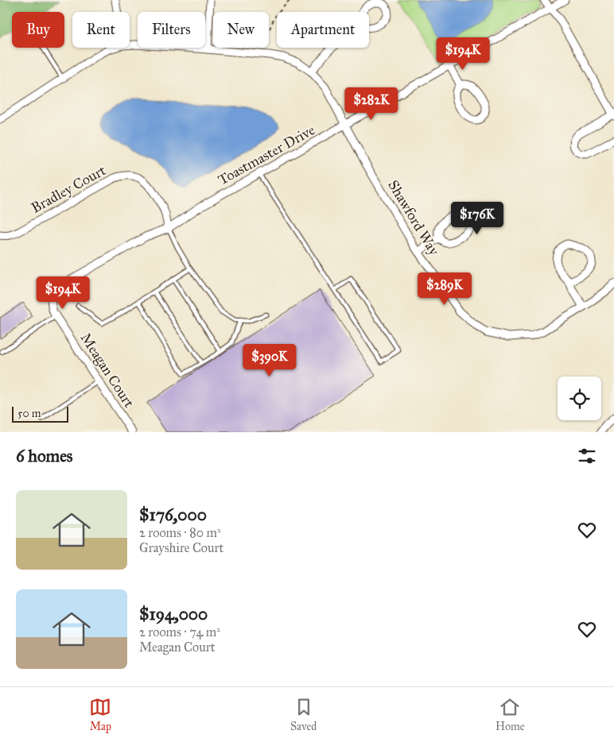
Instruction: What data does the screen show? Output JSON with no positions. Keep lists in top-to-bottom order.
{
  "streets": {
    "street": [
      "Toastmaster Drive",
      "Bradley Court",
      "Shawford Way",
      "Meagan Court"
    ]
  },
  "crossings": [
    ["Toastmaster Drive", "Bradley Court"],
    ["Toastmaster Drive", "Shawford Way"],
    ["Toastmaster Drive", "Meagan Court"],
    ["Bradley Court", "Meagan Court"]
  ],
  "scale_bar": "50 m",
  "page": {
    "chip": [
      "Buy",
      "Rent",
      "Filters",
      "New",
      "Apartment"
    ],
    "price": [
      "$194K",
      "$282K",
      "$176K",
      "$289K",
      "$194K",
      "$390K"
    ],
    "scale": "50 m",
    "heading": "6 homes",
    "list": [
      {
        "name": "$176,000",
        "note": "2 rooms · 80 m² · Grayshire Court"
      },
      {
        "name": "$194,000",
        "note": "2 rooms · 74 m² · Meagan Court"
      }
    ],
    "tabs": ["Map", "Saved", "Home"]
  }
}
